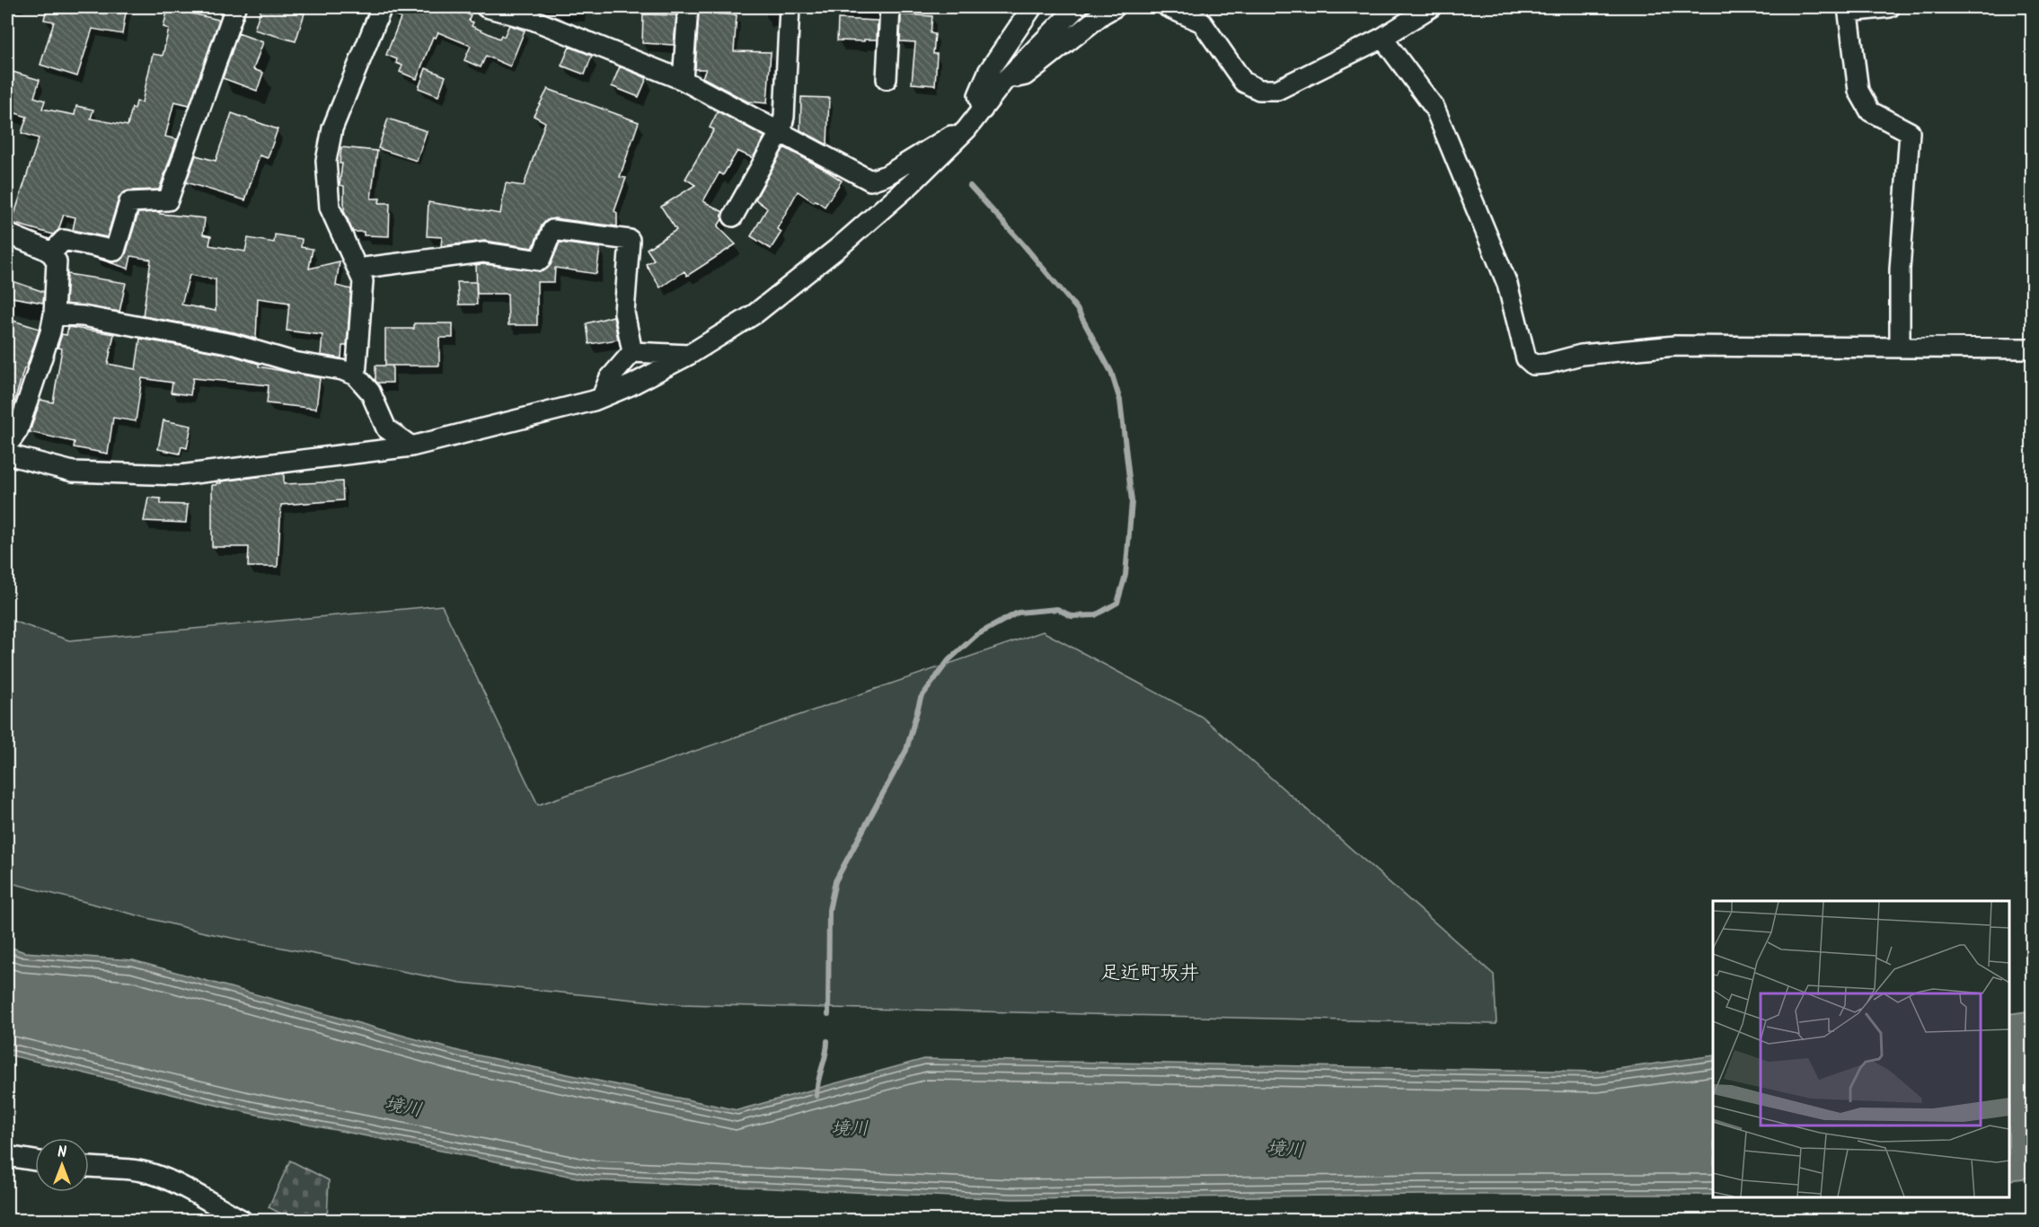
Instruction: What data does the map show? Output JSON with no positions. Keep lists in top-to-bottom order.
{
  "districts": ["足近町坂井"],
  "water": ["境川"],
  "north": "top"
}
